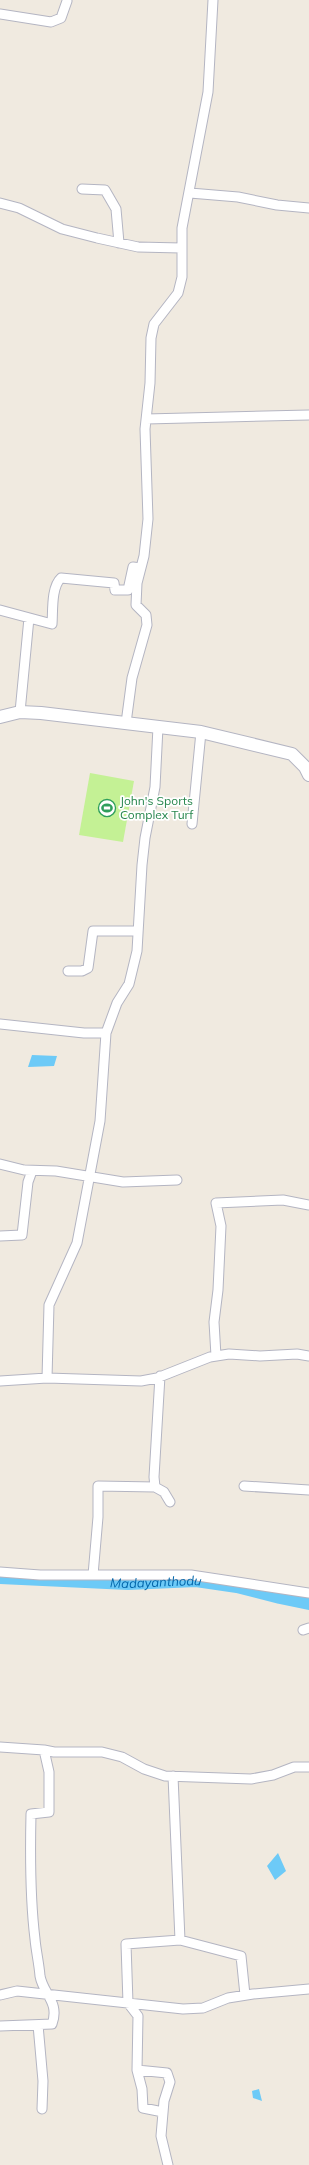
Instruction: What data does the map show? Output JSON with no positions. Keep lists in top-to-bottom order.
{
  "water": ["Madayanthodu"],
  "places": {
    "sports": ["John's Sports Complex Turf"]
  }
}
